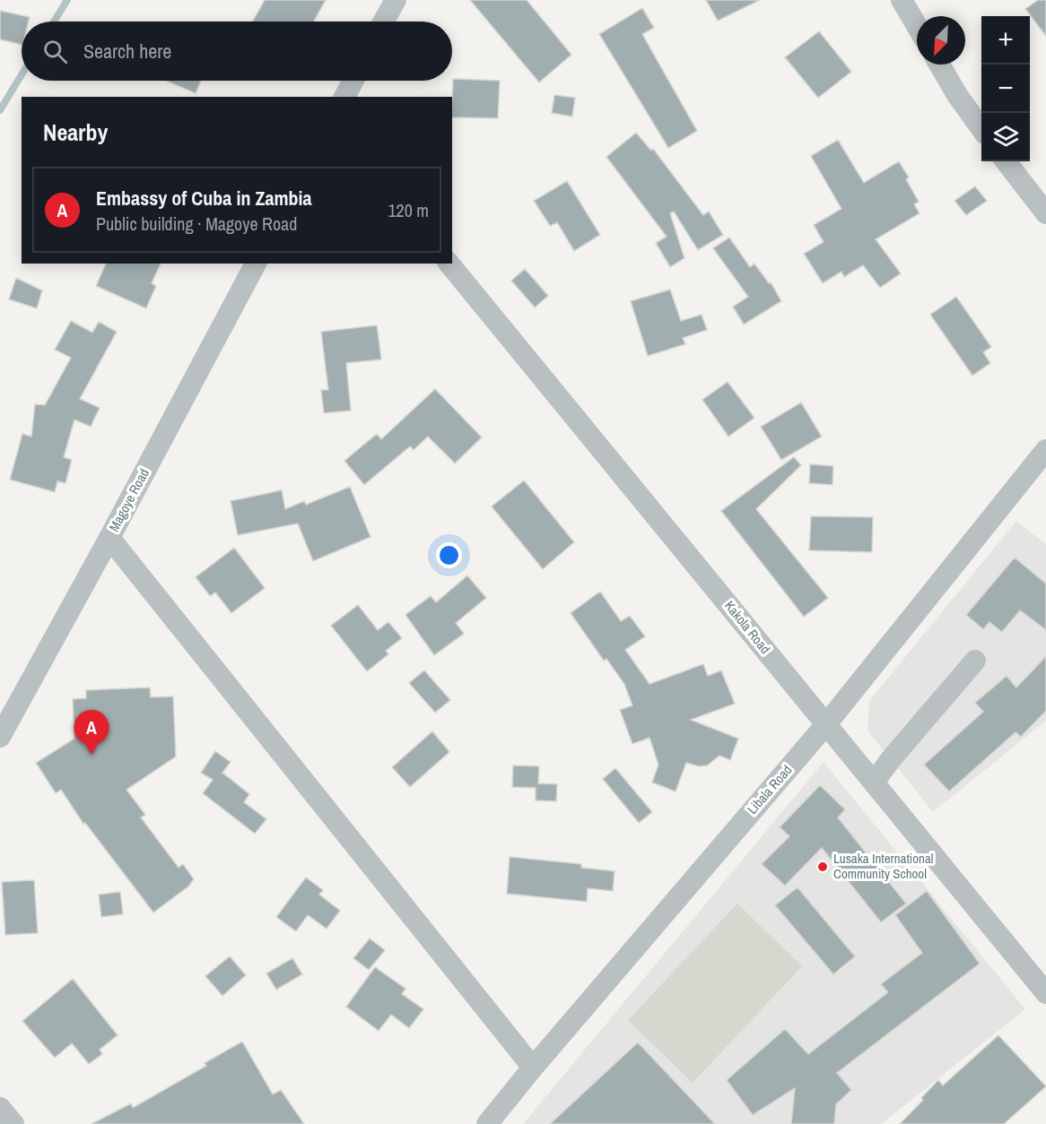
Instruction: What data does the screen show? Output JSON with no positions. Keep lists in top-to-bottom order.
{
  "streets": {
    "street": ["Magoye Road", "Kakola Road", "Libala Road"]
  },
  "crossings": [
    ["Kakola Road", "Libala Road"]
  ],
  "places": ["Lusaka International Community School"],
  "north": "bottom left",
  "page": {
    "map_buttons": ["+", "−"],
    "search": "Search here",
    "heading": "Nearby",
    "list": [
      {
        "mark": "A",
        "name": "Embassy of Cuba in Zambia",
        "note": "Public building · Magoye Road",
        "value": "120 m"
      }
    ],
    "pins": "A"
  }
}
